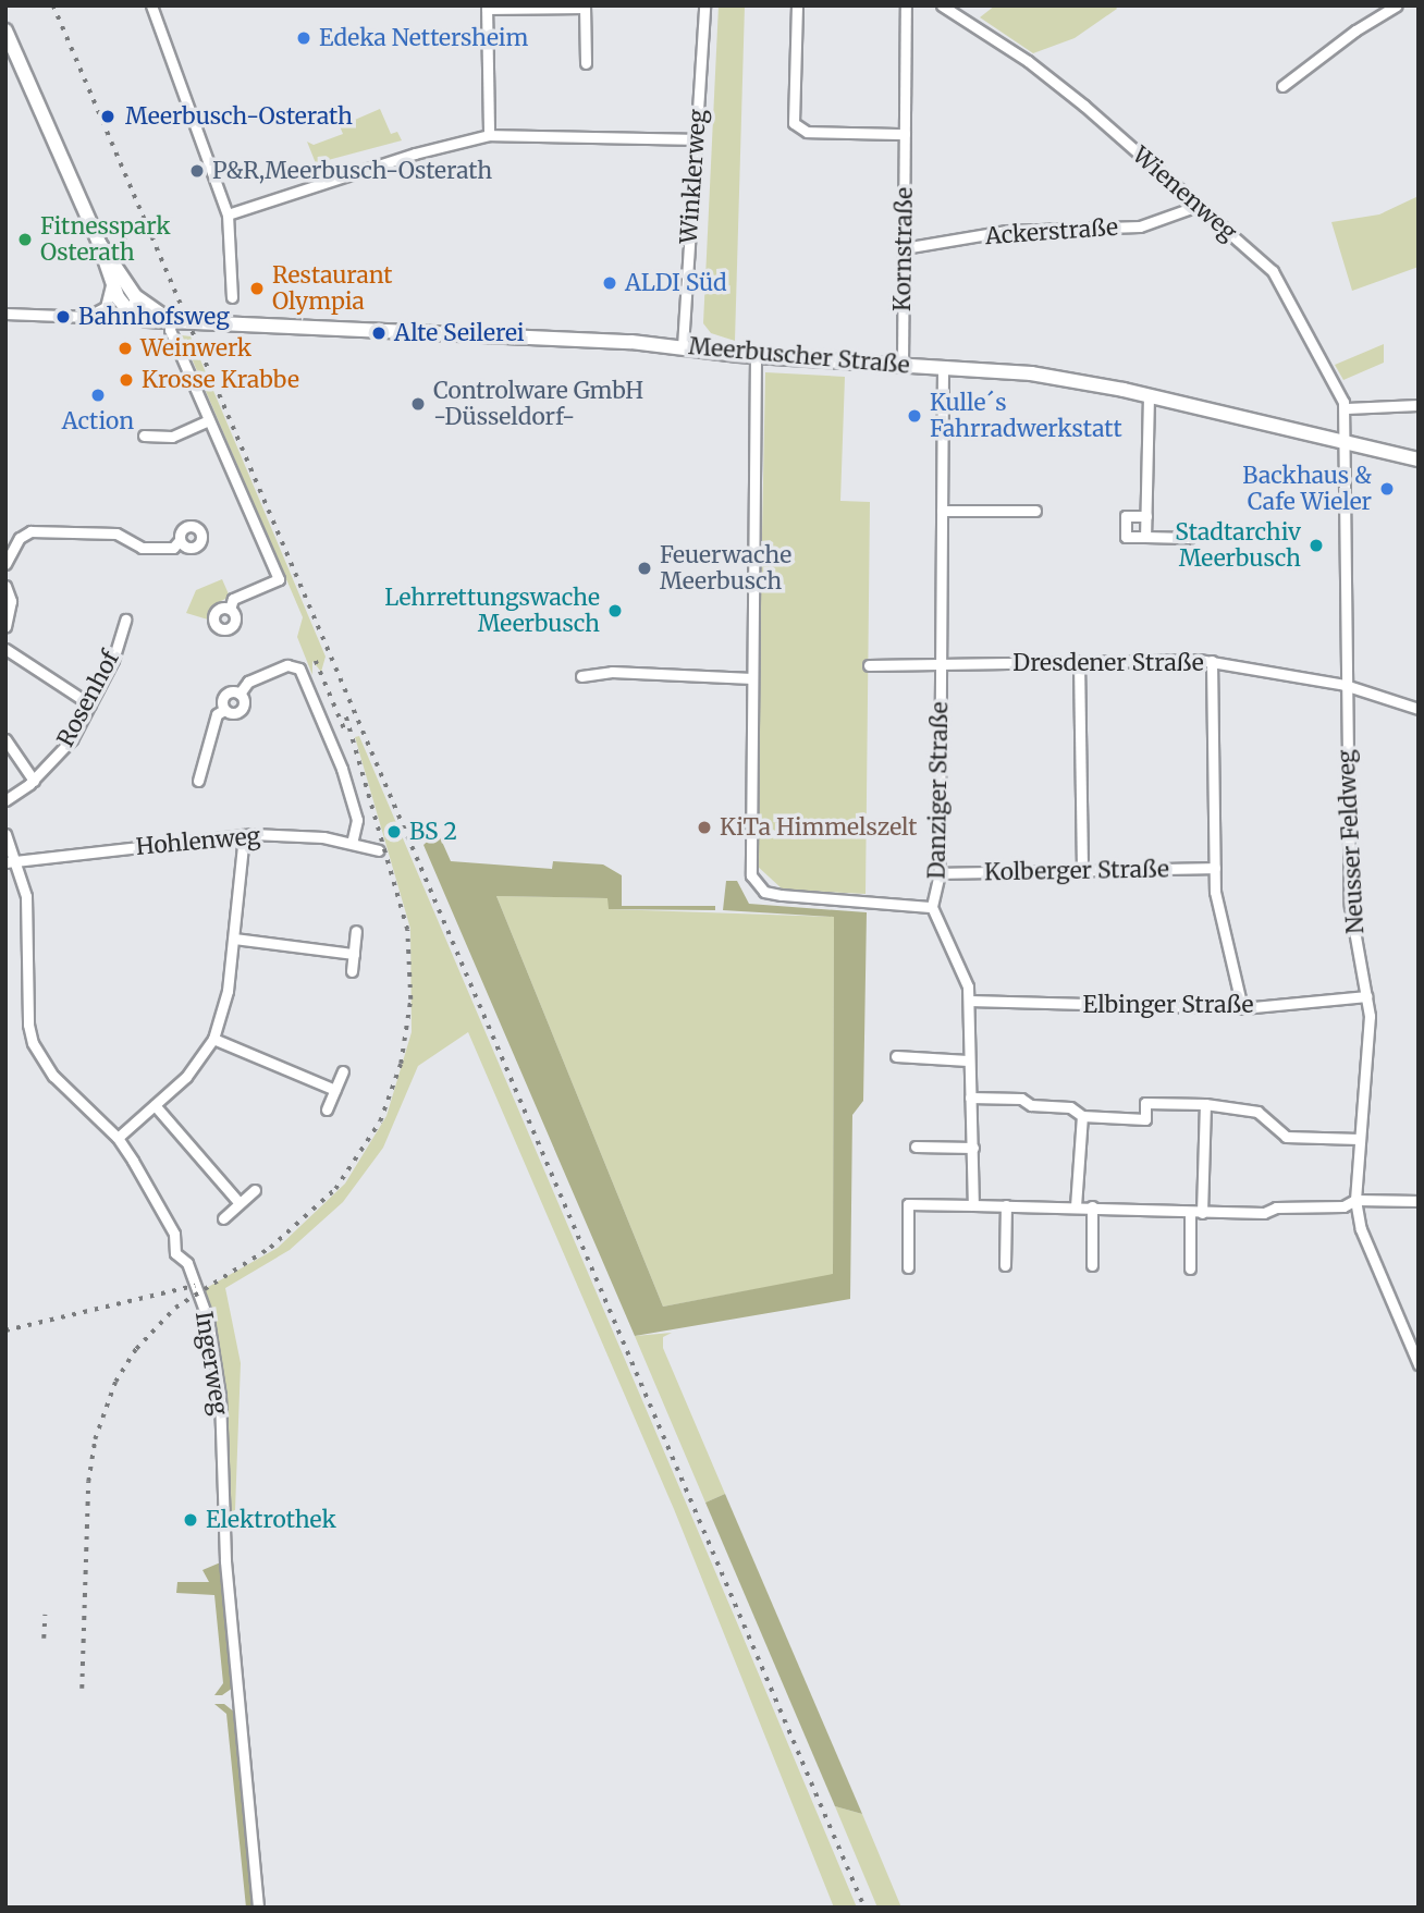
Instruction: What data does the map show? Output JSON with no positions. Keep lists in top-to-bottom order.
{
  "streets": {
    "main road": ["Meerbuscher Straße"],
    "street": [
      "Winklerweg",
      "Wienenweg",
      "Ackerstraße",
      "Kornstraße",
      "Dresdener Straße",
      "Rosenhof",
      "Danziger Straße",
      "Hohlenweg",
      "Neusser Feldweg",
      "Kolberger Straße",
      "Elbinger Straße",
      "Ingerweg"
    ]
  },
  "crossings": [
    ["Winklerweg", "Meerbuscher Straße"],
    ["Wienenweg", "Ackerstraße"],
    ["Wienenweg", "Meerbuscher Straße"],
    ["Wienenweg", "Neusser Feldweg"],
    ["Ackerstraße", "Kornstraße"],
    ["Kornstraße", "Meerbuscher Straße"],
    ["Meerbuscher Straße", "Danziger Straße"],
    ["Meerbuscher Straße", "Neusser Feldweg"],
    ["Dresdener Straße", "Danziger Straße"],
    ["Dresdener Straße", "Neusser Feldweg"],
    ["Danziger Straße", "Kolberger Straße"],
    ["Danziger Straße", "Elbinger Straße"],
    ["Hohlenweg", "Ingerweg"],
    ["Neusser Feldweg", "Elbinger Straße"]
  ],
  "places": [
    "Edeka Nettersheim",
    "Meerbusch-Osterath",
    "P&R,Meerbusch-Osterath",
    "Fitnesspark Osterath",
    "ALDI Süd",
    "Restaurant Olympia",
    "Bahnhofsweg",
    "Alte Seilerei",
    "Weinwerk",
    "Krosse Krabbe",
    "Action",
    "Controlware GmbH -Düsseldorf-",
    "Kulle´s Fahrradwerkstatt",
    "Backhaus & Cafe Wieler",
    "Stadtarchiv Meerbusch",
    "Feuerwache Meerbusch",
    "Lehrrettungswache Meerbusch",
    "KiTa Himmelszelt",
    "BS 2",
    "Elektrothek"
  ]
}
